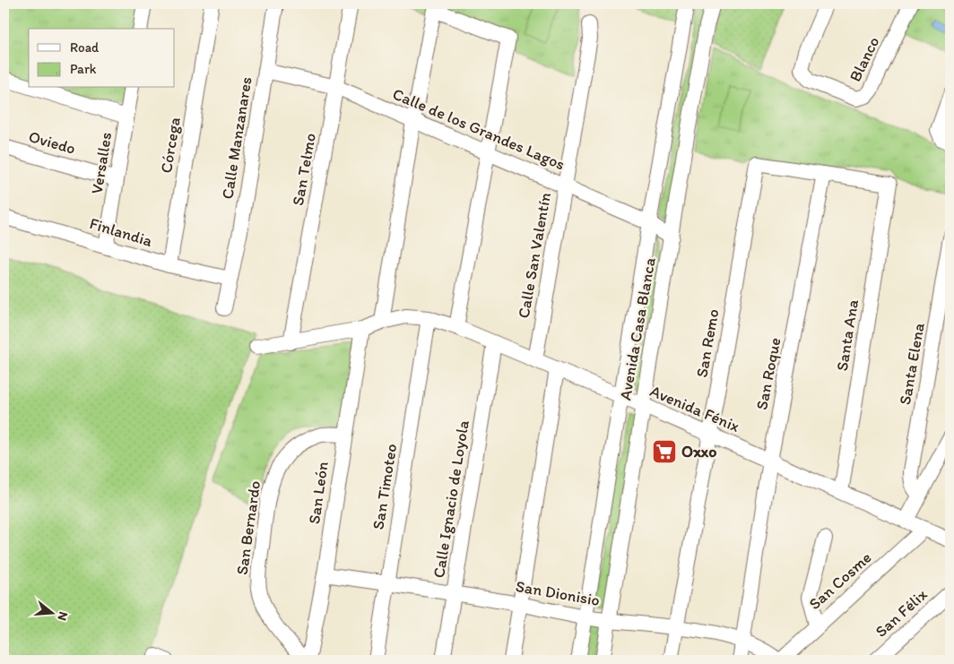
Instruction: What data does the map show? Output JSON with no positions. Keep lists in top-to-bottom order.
{
  "streets": {
    "street": [
      "Blanco",
      "Calle de los Grandes Lagos",
      "Calle Manzanares",
      "Oviedo",
      "Córcega",
      "Versalles",
      "San Telmo",
      "Finlandia",
      "Calle San Valentín",
      "Avenida Casa Blanca",
      "Santa Ana",
      "San Remo",
      "Santa Elena",
      "San Roque",
      "Avenida Fénix",
      "San Timoteo",
      "San León",
      "Calle Ignacio de Loyola",
      "San Bernardo",
      "San Cosme",
      "San Dionisio",
      "San Félix"
    ]
  },
  "crossings": [
    ["Calle de los Grandes Lagos", "Calle Manzanares"],
    ["Calle de los Grandes Lagos", "San Telmo"],
    ["Calle de los Grandes Lagos", "Calle San Valentín"],
    ["Calle de los Grandes Lagos", "Avenida Casa Blanca"],
    ["Calle Manzanares", "Finlandia"],
    ["Oviedo", "Versalles"],
    ["Córcega", "Finlandia"],
    ["Versalles", "Finlandia"],
    ["San Telmo", "Avenida Fénix"],
    ["Calle San Valentín", "Avenida Fénix"],
    ["Avenida Casa Blanca", "Avenida Fénix"],
    ["Avenida Casa Blanca", "San Dionisio"],
    ["Santa Ana", "San Remo"],
    ["Santa Ana", "San Roque"],
    ["Santa Ana", "Avenida Fénix"],
    ["San Remo", "San Roque"],
    ["San Remo", "Avenida Fénix"],
    ["San Remo", "San Dionisio"],
    ["San Roque", "Avenida Fénix"],
    ["San Roque", "San Dionisio"],
    ["Avenida Fénix", "San Timoteo"],
    ["Avenida Fénix", "San León"],
    ["Avenida Fénix", "Calle Ignacio de Loyola"],
    ["Avenida Fénix", "San Cosme"],
    ["San Timoteo", "San Dionisio"],
    ["San León", "San Bernardo"],
    ["San León", "San Dionisio"],
    ["Calle Ignacio de Loyola", "San Dionisio"],
    ["San Cosme", "San Dionisio"]
  ],
  "places": {
    "supermarket": ["Oxxo"]
  },
  "legend": ["Road", "Park"],
  "north": "right"
}
